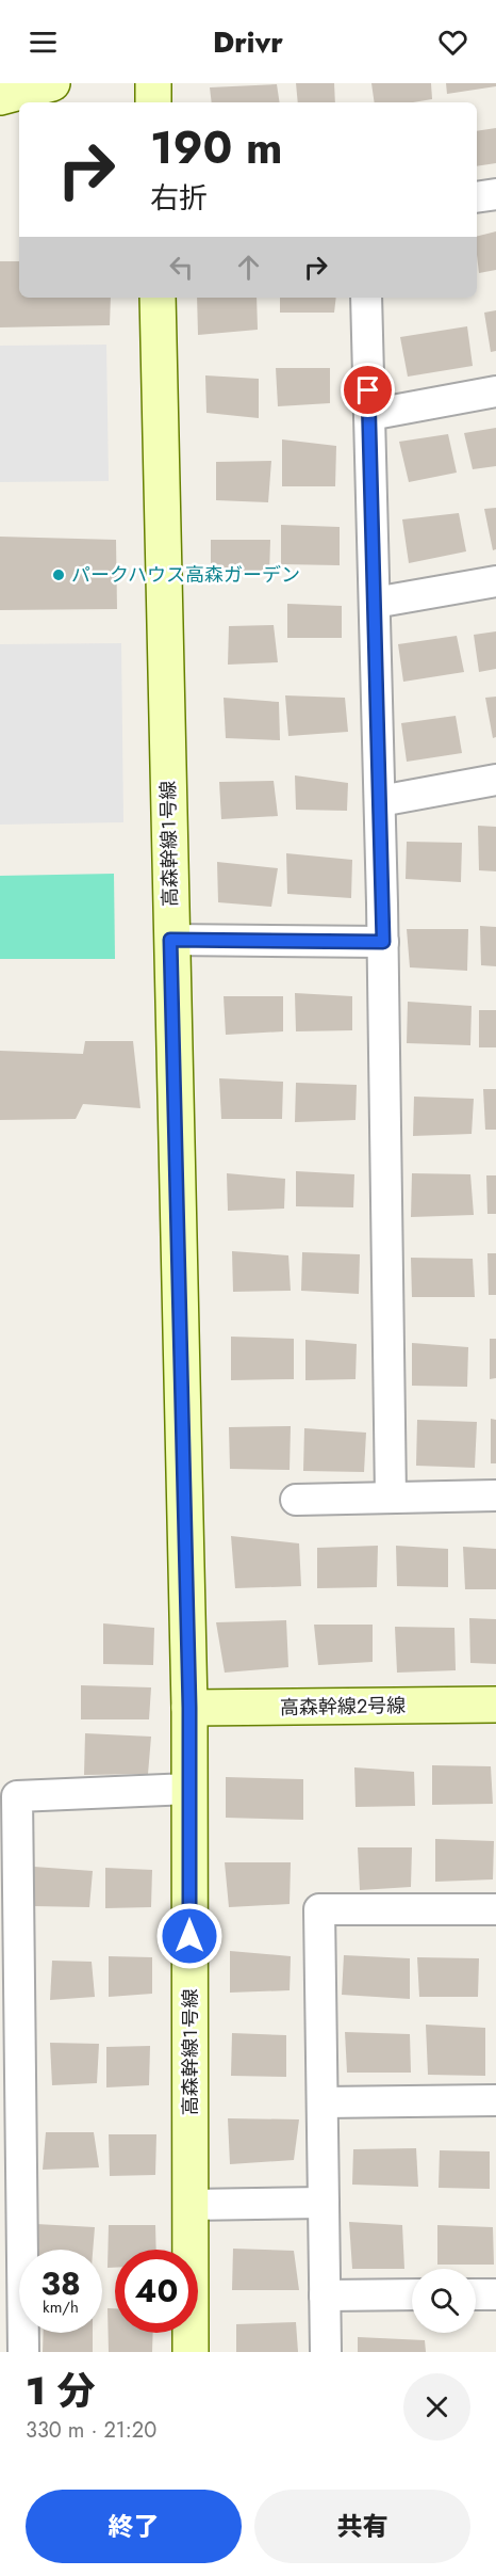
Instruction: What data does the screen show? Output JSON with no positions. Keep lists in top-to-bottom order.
{
  "streets": {
    "street": ["高森幹線１号線", "高森幹線２号線"]
  },
  "crossings": [
    ["高森幹線１号線", "高森幹線２号線"]
  ],
  "places": ["パークハウス高森ガーデン"],
  "page": {
    "header": "Drivr",
    "turn": ["190 m", "右折"],
    "speed": "38 km/h",
    "limit": "40",
    "heading": ["1 分", "330 m · 21:20"],
    "buttons": ["終了", "共有"]
  }
}
